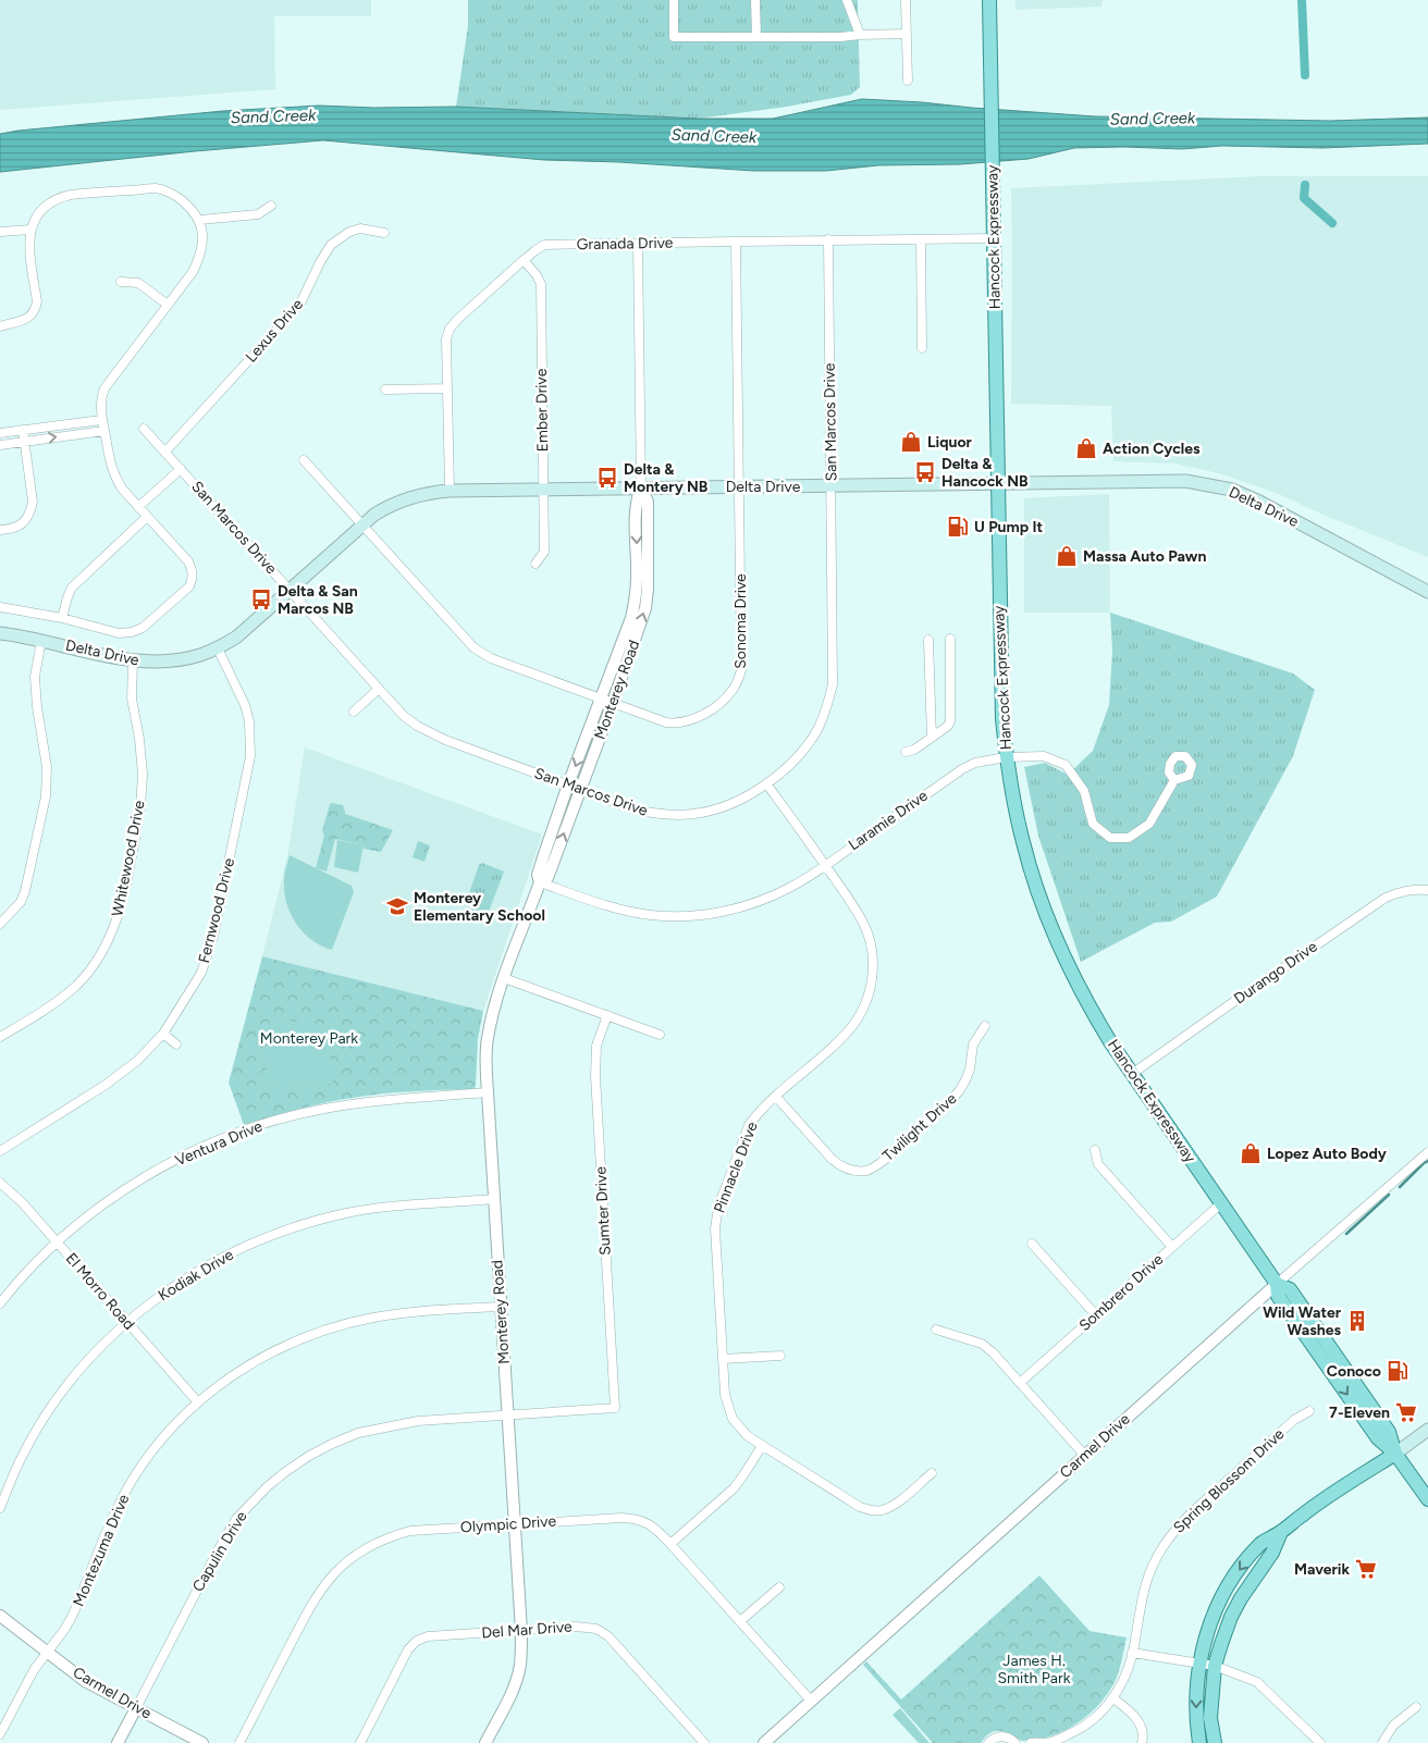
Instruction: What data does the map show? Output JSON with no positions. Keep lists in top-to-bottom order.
{
  "streets": {
    "main road": ["Hancock Expressway", "Delta Drive"],
    "street": [
      "Granada Drive",
      "Lexus Drive",
      "Ember Drive",
      "San Marcos Drive",
      "Sonoma Drive",
      "Monterey Road",
      "Laramie Drive",
      "Whitewood Drive",
      "Fernwood Drive",
      "Durango Drive",
      "Twilight Drive",
      "Ventura Drive",
      "Pinnacle Drive",
      "Sumter Drive",
      "Kodiak Drive",
      "El Morro Road",
      "Sombrero Drive",
      "Carmel Drive",
      "Spring Blossom Drive",
      "Olympic Drive",
      "Montezuma Drive",
      "Capulin Drive",
      "Del Mar Drive"
    ]
  },
  "crossings": [
    ["Hancock Expressway", "Granada Drive"],
    ["Hancock Expressway", "Delta Drive"],
    ["Hancock Expressway", "Laramie Drive"],
    ["Hancock Expressway", "Durango Drive"],
    ["Hancock Expressway", "Sombrero Drive"],
    ["Hancock Expressway", "Carmel Drive"],
    ["Granada Drive", "Ember Drive"],
    ["Granada Drive", "San Marcos Drive"],
    ["Granada Drive", "Delta Drive"],
    ["Granada Drive", "Sonoma Drive"],
    ["Granada Drive", "Monterey Road"],
    ["Lexus Drive", "San Marcos Drive"],
    ["Ember Drive", "Delta Drive"],
    ["San Marcos Drive", "Delta Drive"],
    ["San Marcos Drive", "Monterey Road"],
    ["San Marcos Drive", "Pinnacle Drive"],
    ["Delta Drive", "Sonoma Drive"],
    ["Delta Drive", "Monterey Road"],
    ["Delta Drive", "Whitewood Drive"],
    ["Delta Drive", "Fernwood Drive"],
    ["Sonoma Drive", "Monterey Road"],
    ["Monterey Road", "Laramie Drive"],
    ["Monterey Road", "Ventura Drive"],
    ["Monterey Road", "Kodiak Drive"],
    ["Monterey Road", "Olympic Drive"],
    ["Monterey Road", "Montezuma Drive"],
    ["Monterey Road", "Capulin Drive"],
    ["Monterey Road", "Del Mar Drive"],
    ["Laramie Drive", "Pinnacle Drive"],
    ["Twilight Drive", "Pinnacle Drive"],
    ["Ventura Drive", "El Morro Road"],
    ["Sumter Drive", "Capulin Drive"],
    ["Kodiak Drive", "El Morro Road"],
    ["El Morro Road", "Montezuma Drive"],
    ["Carmel Drive", "Olympic Drive"],
    ["Carmel Drive", "Montezuma Drive"],
    ["Carmel Drive", "Capulin Drive"]
  ],
  "water": ["Sand Creek"],
  "parks": ["Monterey Park", "James H. Smith Park"],
  "places": {
    "shop": [
      "Liquor",
      "Action Cycles",
      "Massa Auto Pawn",
      "Lopez Auto Body"
    ],
    "bus stop": ["Delta & Hancock NB", "Delta & Montery NB", "Delta & San Marcos NB"],
    "fuel station": ["U Pump It", "Conoco"],
    "school or university": ["Monterey Elementary School"],
    "building": ["Wild Water Washes"],
    "supermarket": ["7-Eleven", "Maverik"]
  }
}
